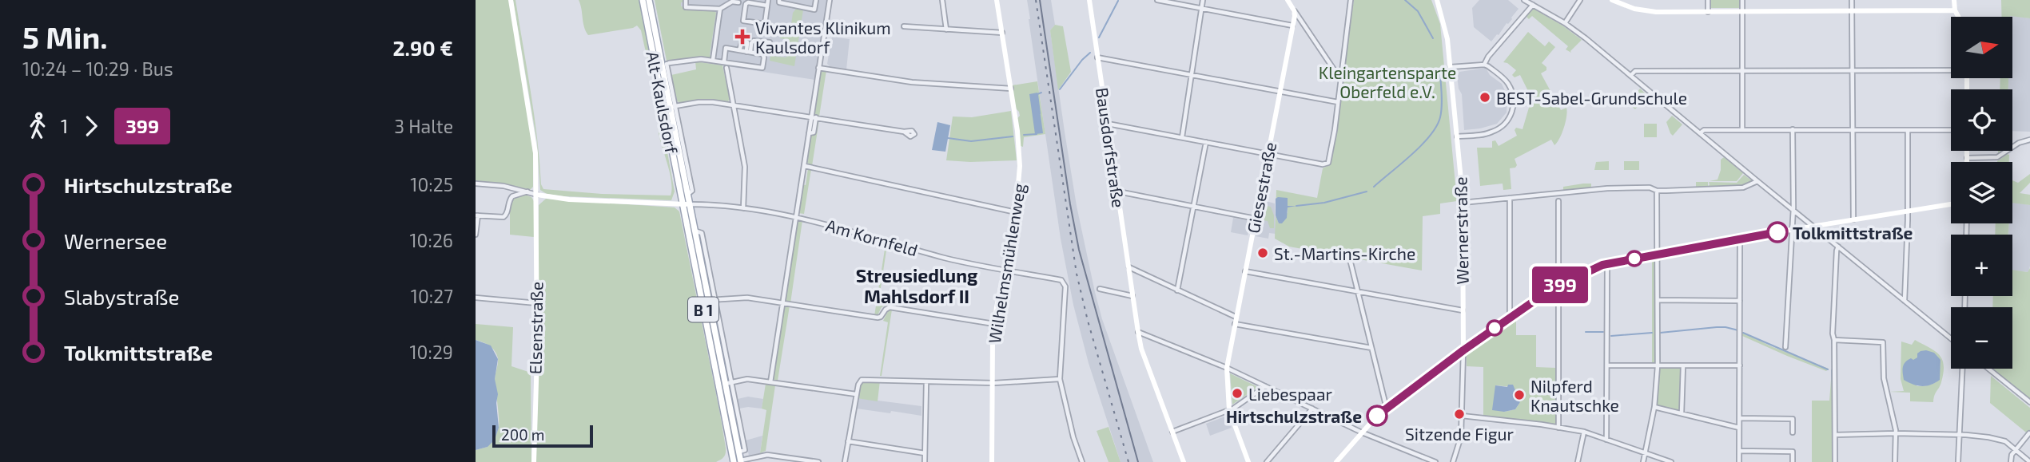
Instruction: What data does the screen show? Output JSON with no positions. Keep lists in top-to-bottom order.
{
  "streets": {
    "main road": ["Alt-Kaulsdorf", "B 1"],
    "street": [
      "Bausdorfstraße",
      "Giesestraße",
      "Wernerstraße",
      "Am Kornfeld",
      "Wilhelmsmühlenweg",
      "Elsenstraße"
    ]
  },
  "crossings": [
    ["Alt-Kaulsdorf", "Am Kornfeld"],
    ["Alt-Kaulsdorf", "B 1"],
    ["Am Kornfeld", "Wilhelmsmühlenweg"],
    ["Am Kornfeld", "B 1"],
    ["Am Kornfeld", "Elsenstraße"]
  ],
  "districts": ["Streusiedlung Mahlsdorf II"],
  "parks": ["Kleingartensparte Oberfeld e.V."],
  "places": {
    "health": ["Vivantes Klinikum Kaulsdorf"],
    "other": [
      "BEST-Sabel-Grundschule",
      "Tolkmittstraße",
      "St.-Martins-Kirche",
      "Liebespaar",
      "Nilpferd Knautschke",
      "Sitzende Figur",
      "Hirtschulzstraße"
    ]
  },
  "lines": ["bus line 399"],
  "scale_bar": "200 m",
  "north": "right",
  "page": {
    "heading": ["5 Min.", "10:24 – 10:29 · Bus", "2.90 €"],
    "on_map": "399",
    "map_buttons": ["+", "−"],
    "legs": ["1", "399", "3 Halte"],
    "list": [
      {
        "name": "Hirtschulzstraße",
        "value": "10:25"
      },
      {
        "name": "Wernersee",
        "value": "10:26"
      },
      {
        "name": "Slabystraße",
        "value": "10:27"
      },
      {
        "name": "Tolkmittstraße",
        "value": "10:29"
      }
    ],
    "scale": "200 m"
  }
}
